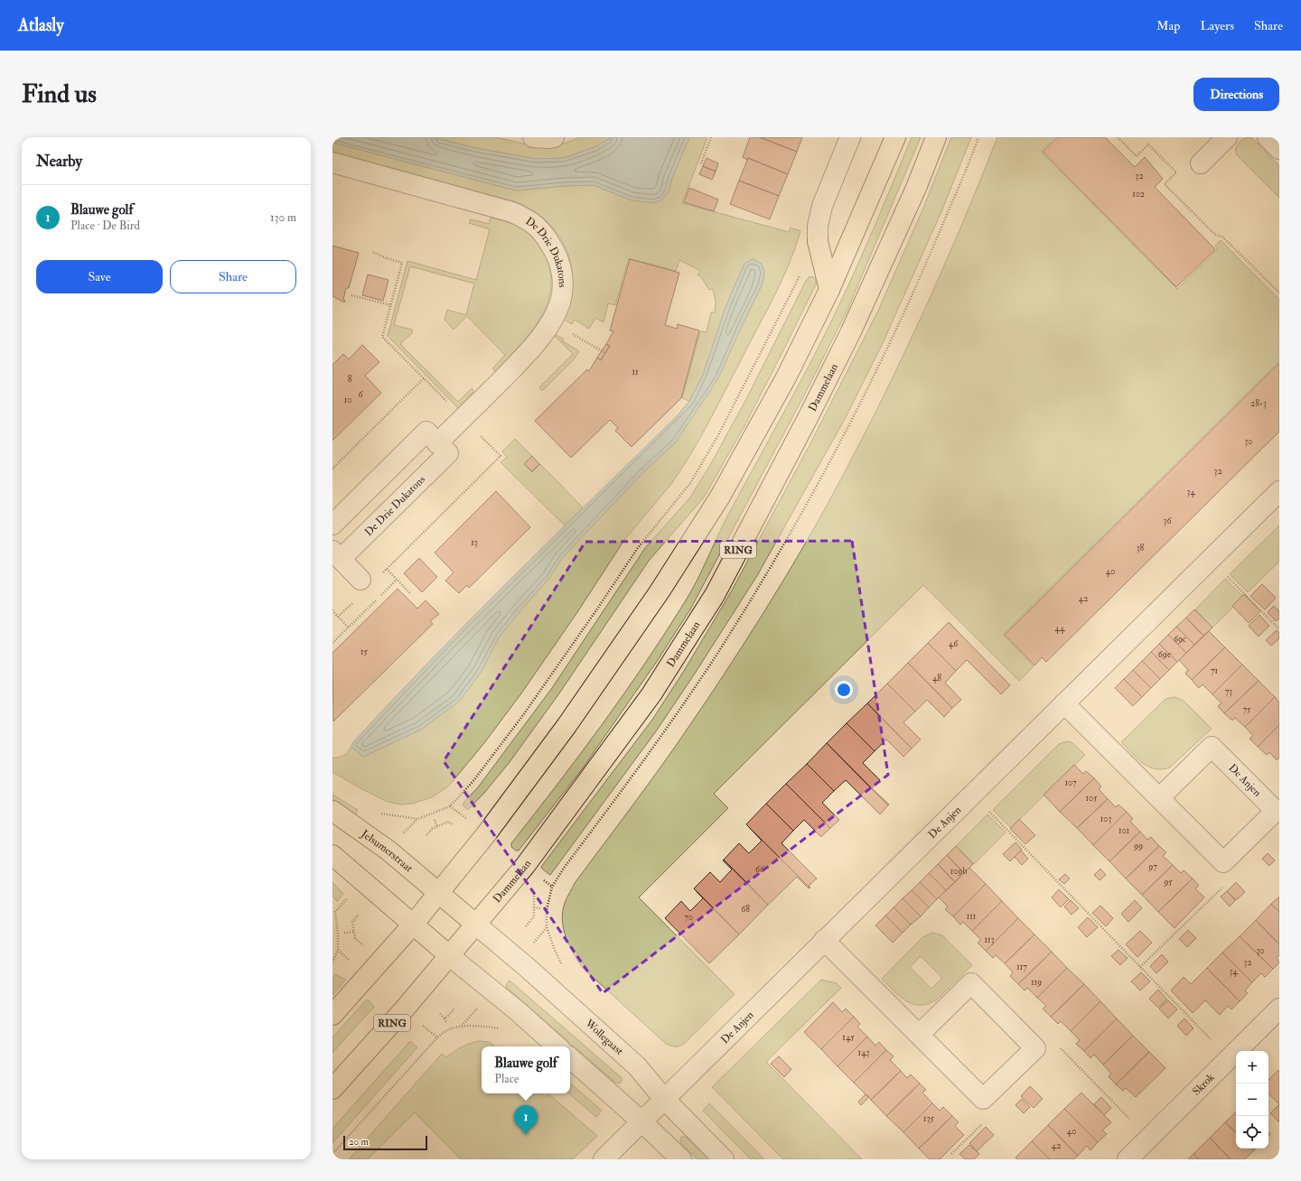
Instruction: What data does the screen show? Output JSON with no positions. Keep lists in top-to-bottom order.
{
  "streets": {
    "main road": ["Dammelaan", "RING", "Jelsumerstraat"],
    "street": [
      "De Drie Dukatons",
      "De Anjen",
      "Wollegaast",
      "Skrok"
    ]
  },
  "crossings": [
    ["Dammelaan", "Jelsumerstraat"],
    ["Dammelaan", "Wollegaast"],
    ["De Anjen", "Wollegaast"],
    ["Jelsumerstraat", "Wollegaast"]
  ],
  "house_numbers": [
    "32",
    "102",
    "11",
    "8",
    "6",
    "10",
    "28-3",
    "30",
    "32",
    "34",
    "36",
    "13",
    "38",
    "40",
    "42",
    "44",
    "69c",
    "46",
    "15",
    "69e",
    "71",
    "48",
    "73",
    "75",
    "107",
    "105",
    "103",
    "101",
    "99",
    "97",
    "66",
    "109b",
    "95",
    "68",
    "111",
    "70",
    "113",
    "30",
    "32",
    "117",
    "34",
    "119",
    "145",
    "143",
    "135",
    "40",
    "42"
  ],
  "scale_bar": "20 m",
  "page": {
    "header": "Atlasly",
    "nav": ["Map", "Layers", "Share"],
    "buttons": [
      "Directions",
      ["Save", "Share"]
    ],
    "title": "Find us",
    "heading": "Nearby",
    "list": [
      {
        "mark": "1",
        "name": "Blauwe golf",
        "note": "Place · De Bird",
        "value": "130 m"
      }
    ],
    "popup": ["Blauwe golf", "Place"],
    "map_buttons": ["+", "−"],
    "pins": "1",
    "scale": "20 m"
  }
}
